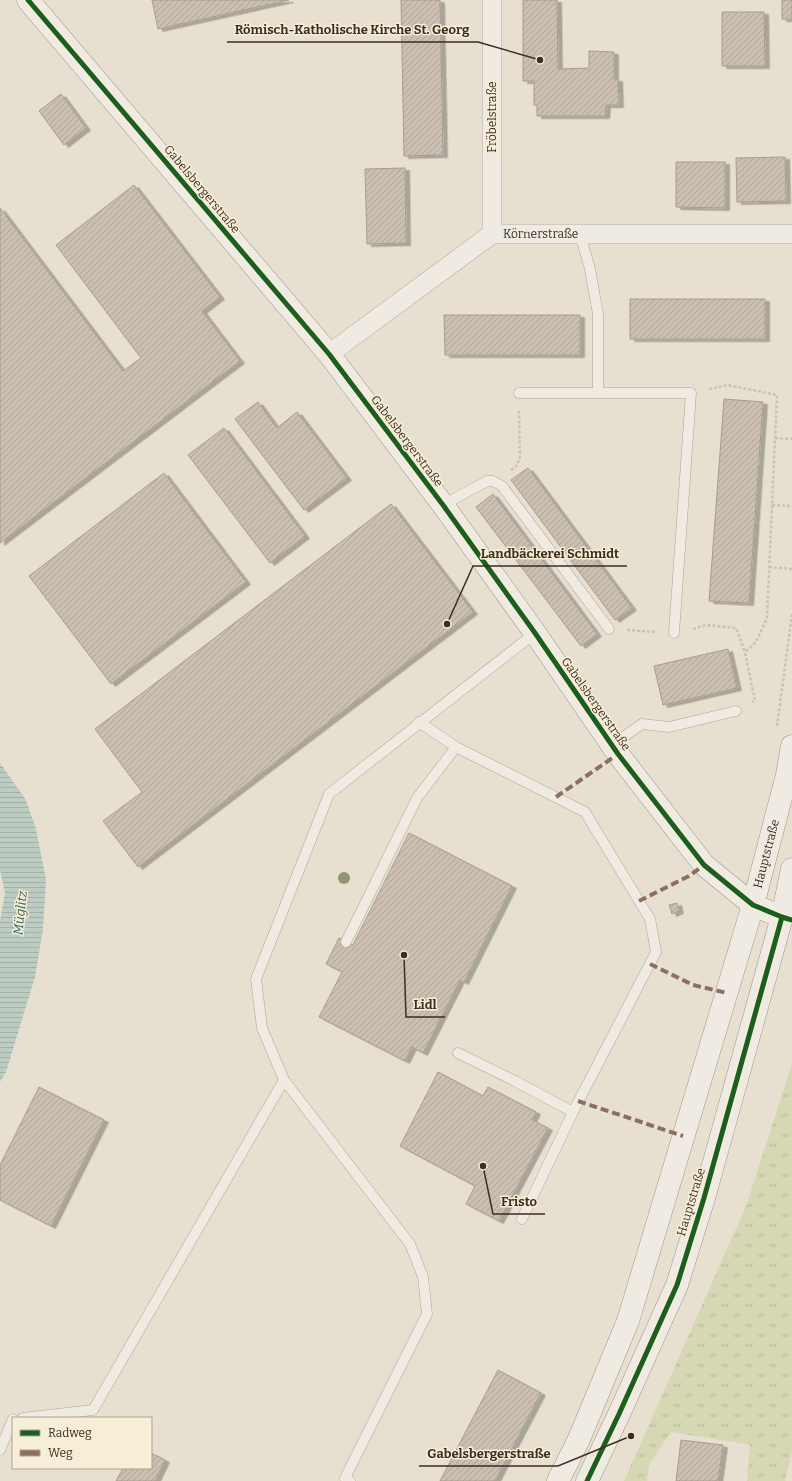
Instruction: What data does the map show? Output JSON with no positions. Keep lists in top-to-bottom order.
{
  "streets": {
    "main road": ["Gabelsbergerstraße", "Hauptstraße"],
    "street": ["Fröbelstraße", "Körnerstraße"]
  },
  "crossings": [
    ["Fröbelstraße", "Körnerstraße"],
    ["Gabelsbergerstraße", "Körnerstraße"],
    ["Gabelsbergerstraße", "Hauptstraße"]
  ],
  "water": ["Müglitz"],
  "places": [
    "Römisch-Katholische Kirche St. Georg",
    "Landbäckerei Schmidt",
    "Lidl",
    "Fristo",
    "Gabelsbergerstraße"
  ],
  "legend": ["Radweg", "Weg"]
}
